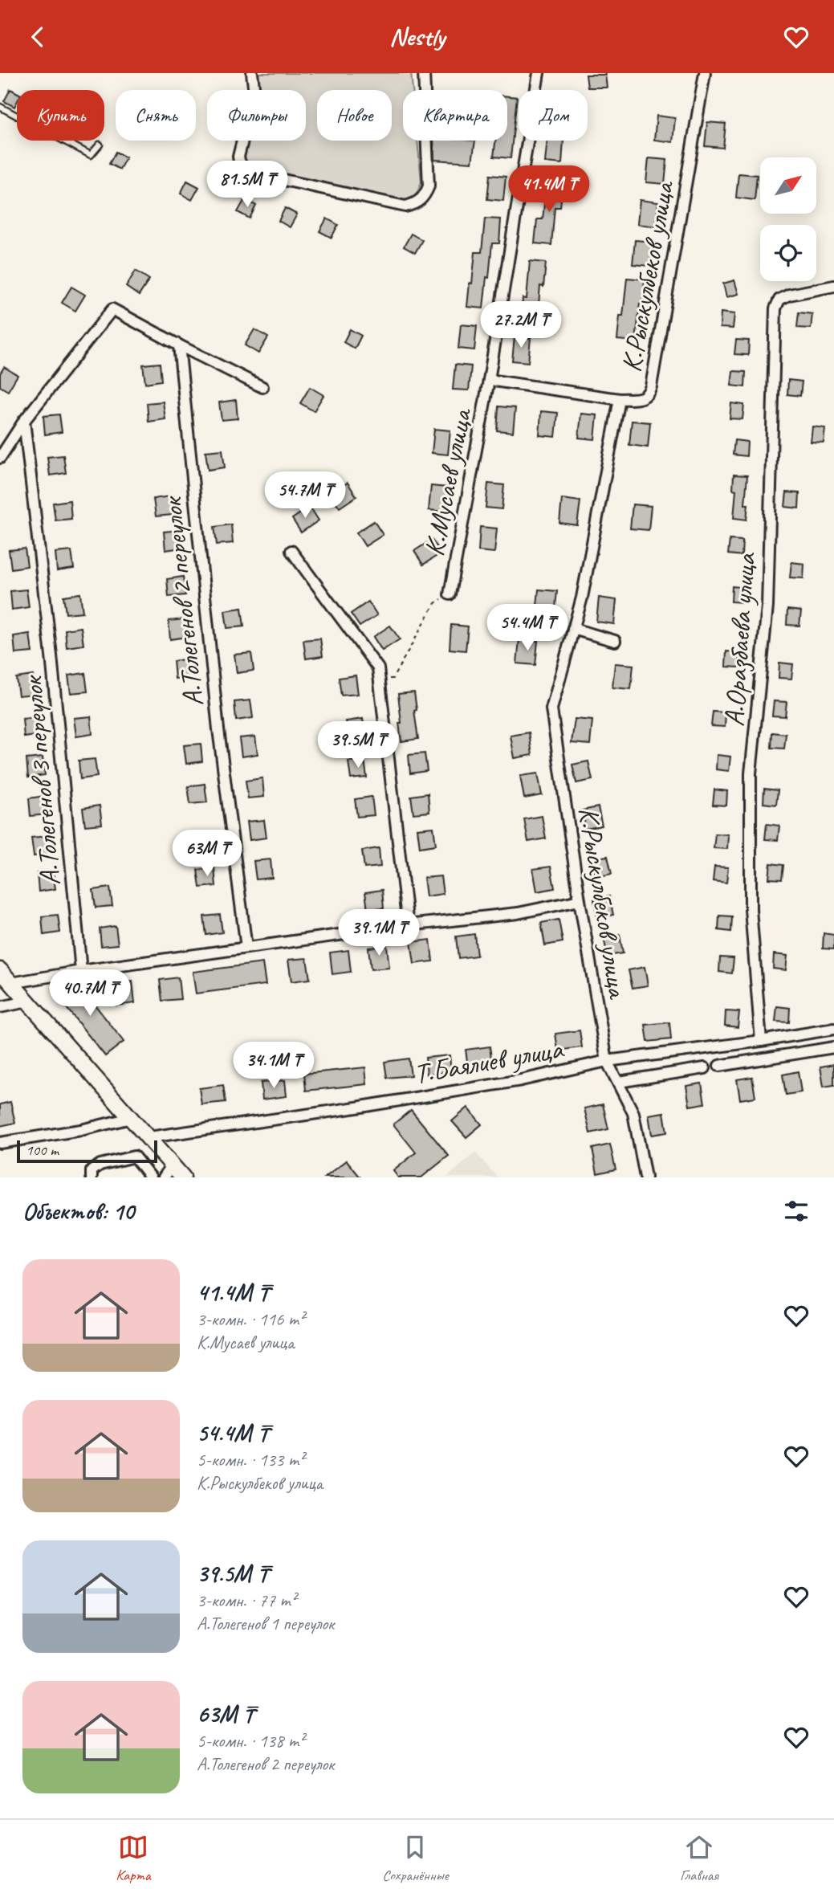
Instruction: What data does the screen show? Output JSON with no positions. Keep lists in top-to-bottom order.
{
  "streets": {
    "street": [
      "К.Рыскулбеков улица",
      "К.Мусаев улица",
      "А.Толегенов 2 переулок",
      "А.Оразбаева улица",
      "А.Толегенов 3 переулок",
      "Т.Баялиев улица"
    ]
  },
  "crossings": [
    ["К.Рыскулбеков улица", "К.Мусаев улица"],
    ["К.Рыскулбеков улица", "Т.Баялиев улица"],
    ["А.Оразбаева улица", "Т.Баялиев улица"]
  ],
  "scale_bar": "100 m",
  "north": "top right",
  "page": {
    "header": "Nestly",
    "chip": [
      "Купить",
      "Снять",
      "Фильтры",
      "Новое",
      "Квартира",
      "Дом"
    ],
    "price": [
      "81.5M ₸",
      "41.4M ₸",
      "27.2M ₸",
      "54.7M ₸",
      "54.4M ₸",
      "39.5M ₸",
      "63M ₸",
      "39.1M ₸",
      "40.7M ₸",
      "34.1M ₸"
    ],
    "scale": "100 m",
    "heading": "Объектов: 10",
    "list": [
      {
        "name": "41.4M ₸",
        "note": "3-комн. · 116 m² · К.Мусаев улица"
      },
      {
        "name": "54.4M ₸",
        "note": "5-комн. · 133 m² · К.Рыскулбеков улица"
      },
      {
        "name": "39.5M ₸",
        "note": "3-комн. · 77 m² · А.Толегенов 1 переулок"
      },
      {
        "name": "63M ₸",
        "note": "5-комн. · 138 m² · А.Толегенов 2 переулок"
      }
    ],
    "tabs": ["Карта", "Сохранённые", "Главная"]
  }
}
